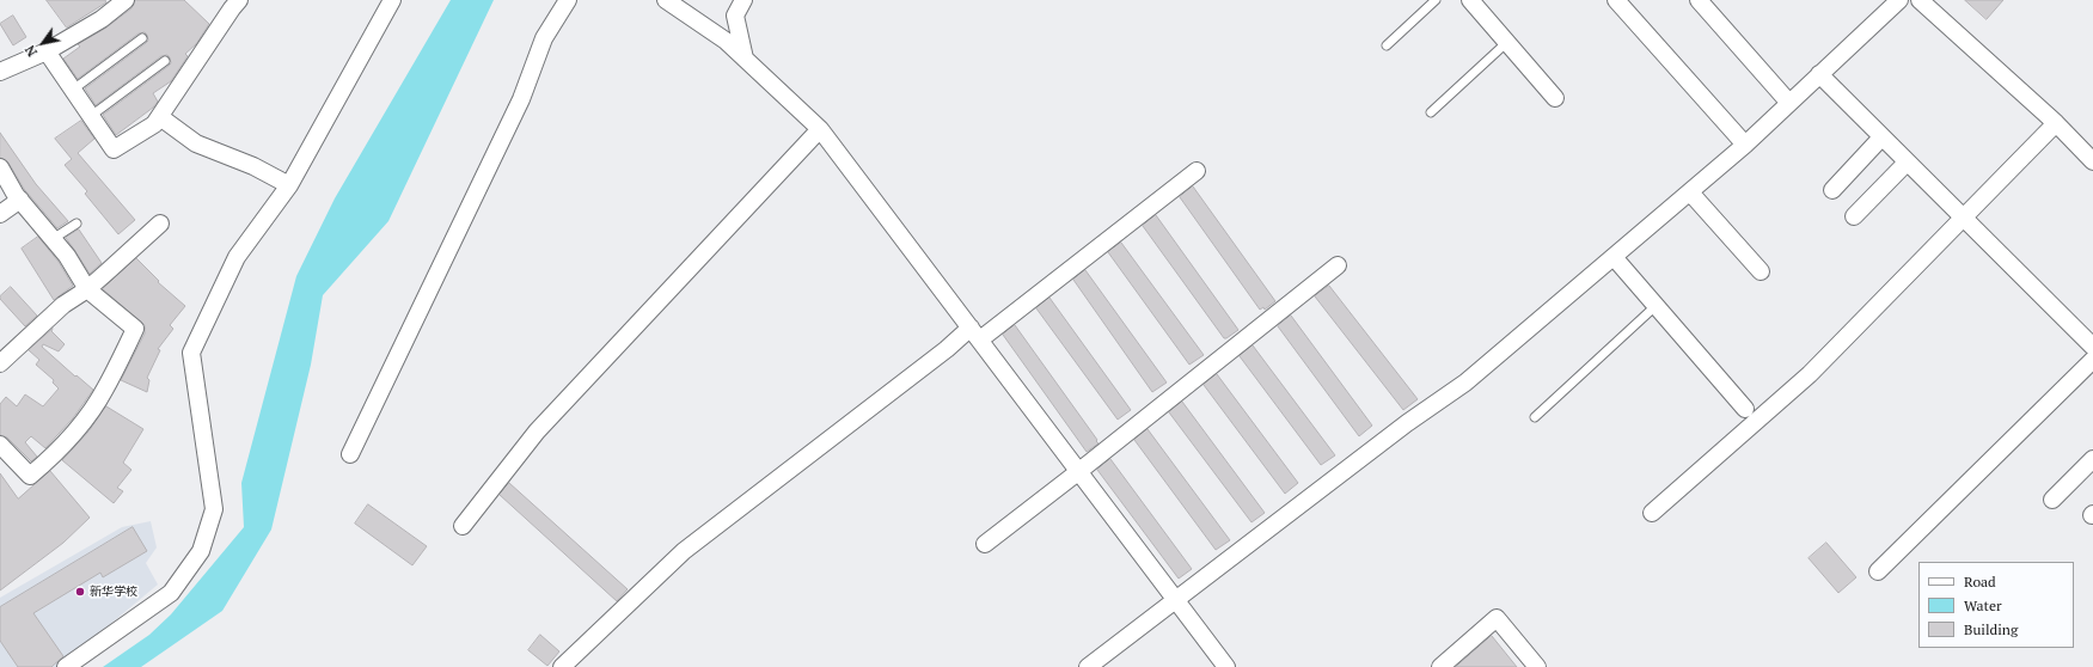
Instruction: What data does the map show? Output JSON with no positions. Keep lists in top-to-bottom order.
{
  "places": ["新华学校"],
  "legend": ["Road", "Water", "Building"],
  "north": "bottom left"
}
